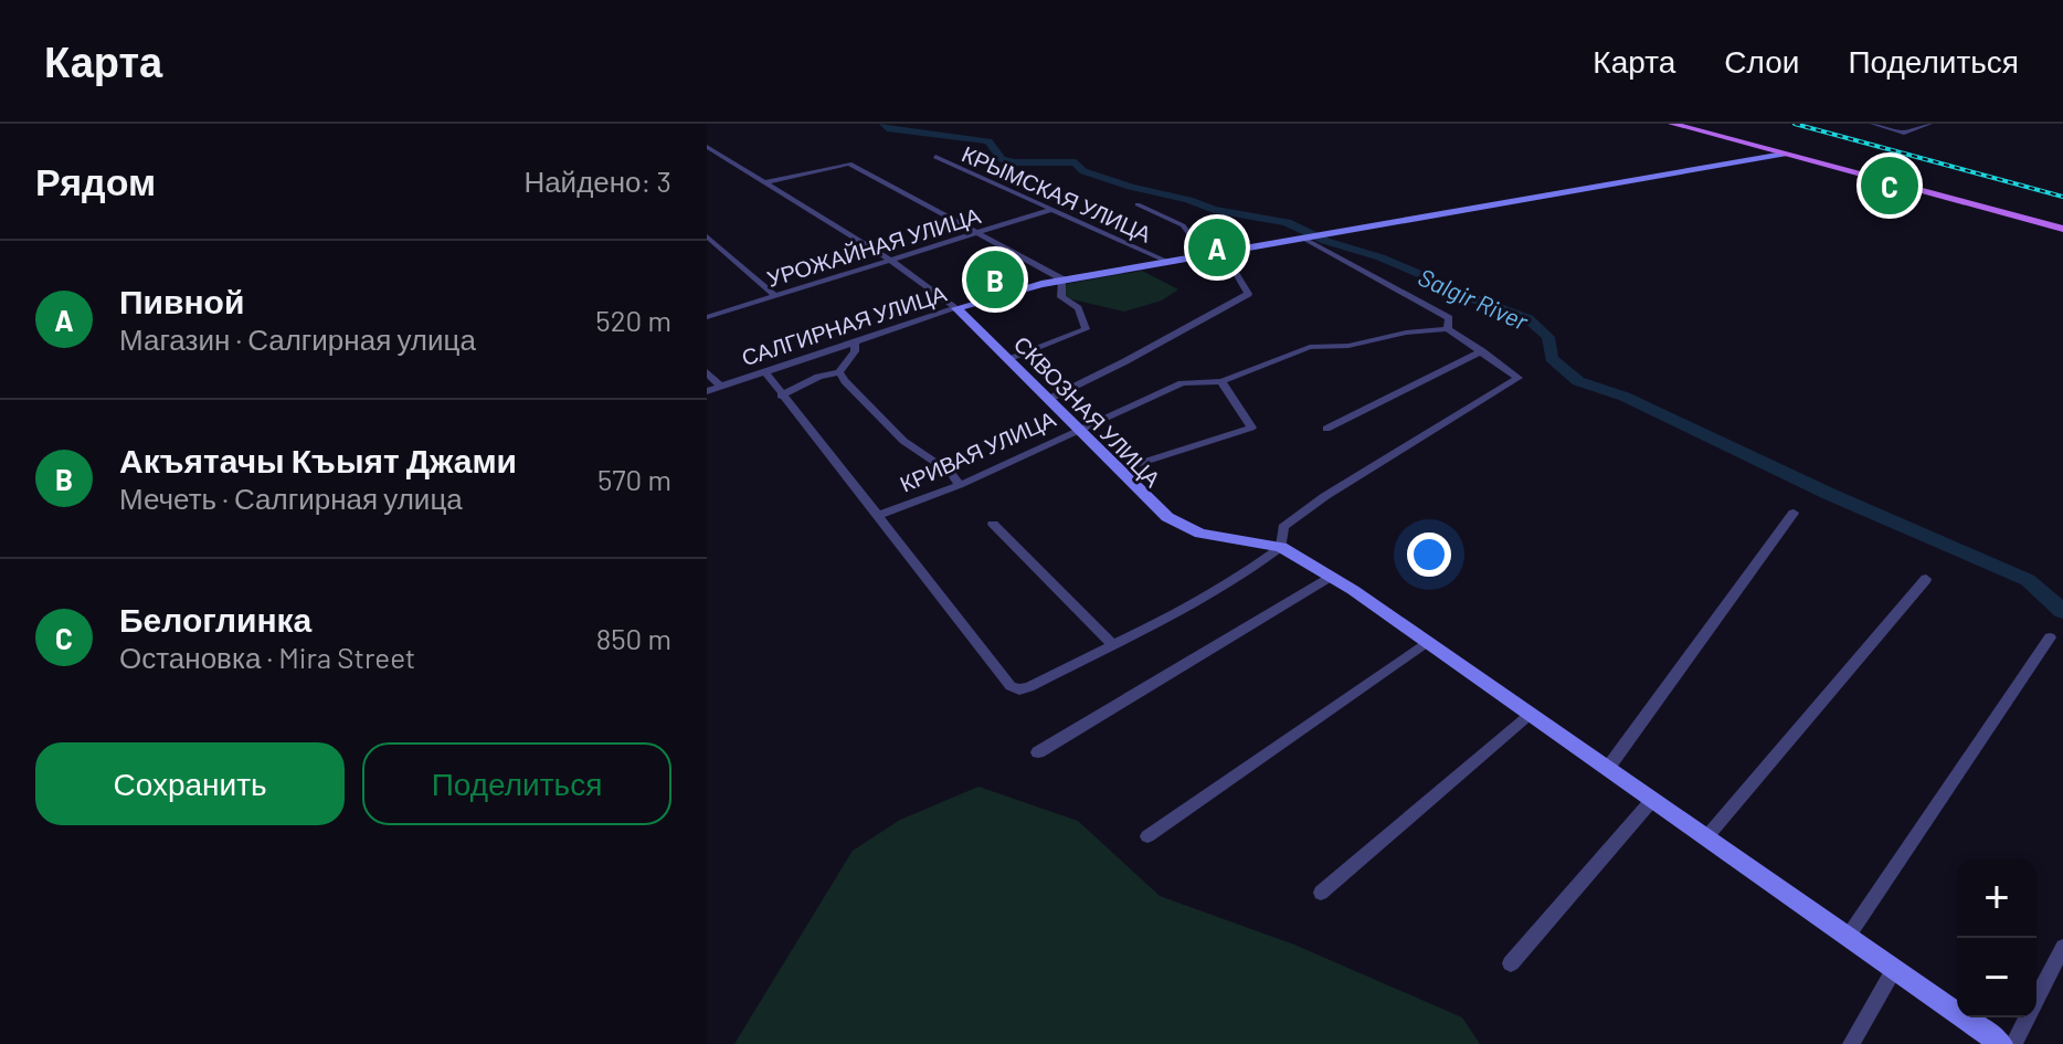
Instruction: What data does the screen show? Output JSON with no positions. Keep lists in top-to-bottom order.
{
  "streets": {
    "main road": ["САЛГИРНАЯ УЛИЦА", "СКВОЗНАЯ УЛИЦА"],
    "street": ["КРЫМСКАЯ УЛИЦА", "УРОЖАЙНАЯ УЛИЦА", "КРИВАЯ УЛИЦА"]
  },
  "crossings": [
    ["КРЫМСКАЯ УЛИЦА", "УРОЖАЙНАЯ УЛИЦА"],
    ["КРЫМСКАЯ УЛИЦА", "САЛГИРНАЯ УЛИЦА"],
    ["УРОЖАЙНАЯ УЛИЦА", "СКВОЗНАЯ УЛИЦА"],
    ["САЛГИРНАЯ УЛИЦА", "СКВОЗНАЯ УЛИЦА"],
    ["СКВОЗНАЯ УЛИЦА", "КРИВАЯ УЛИЦА"]
  ],
  "water": ["Salgir River"],
  "page": {
    "header": "Карта",
    "nav": ["Карта", "Слои", "Поделиться"],
    "heading": ["Рядом", "Найдено: 3"],
    "pins": ["C", "A", "B"],
    "list": [
      {
        "mark": "A",
        "name": "Пивной",
        "note": "Магазин · Салгирная улица",
        "value": "520 m"
      },
      {
        "mark": "B",
        "name": "Акъятачы Къыят Джами",
        "note": "Мечеть · Салгирная улица",
        "value": "570 m"
      },
      {
        "mark": "C",
        "name": "Белоглинка",
        "note": "Остановка · Mira Street",
        "value": "850 m"
      }
    ],
    "buttons": ["Сохранить", "Поделиться"],
    "map_buttons": ["+", "−"]
  }
}
